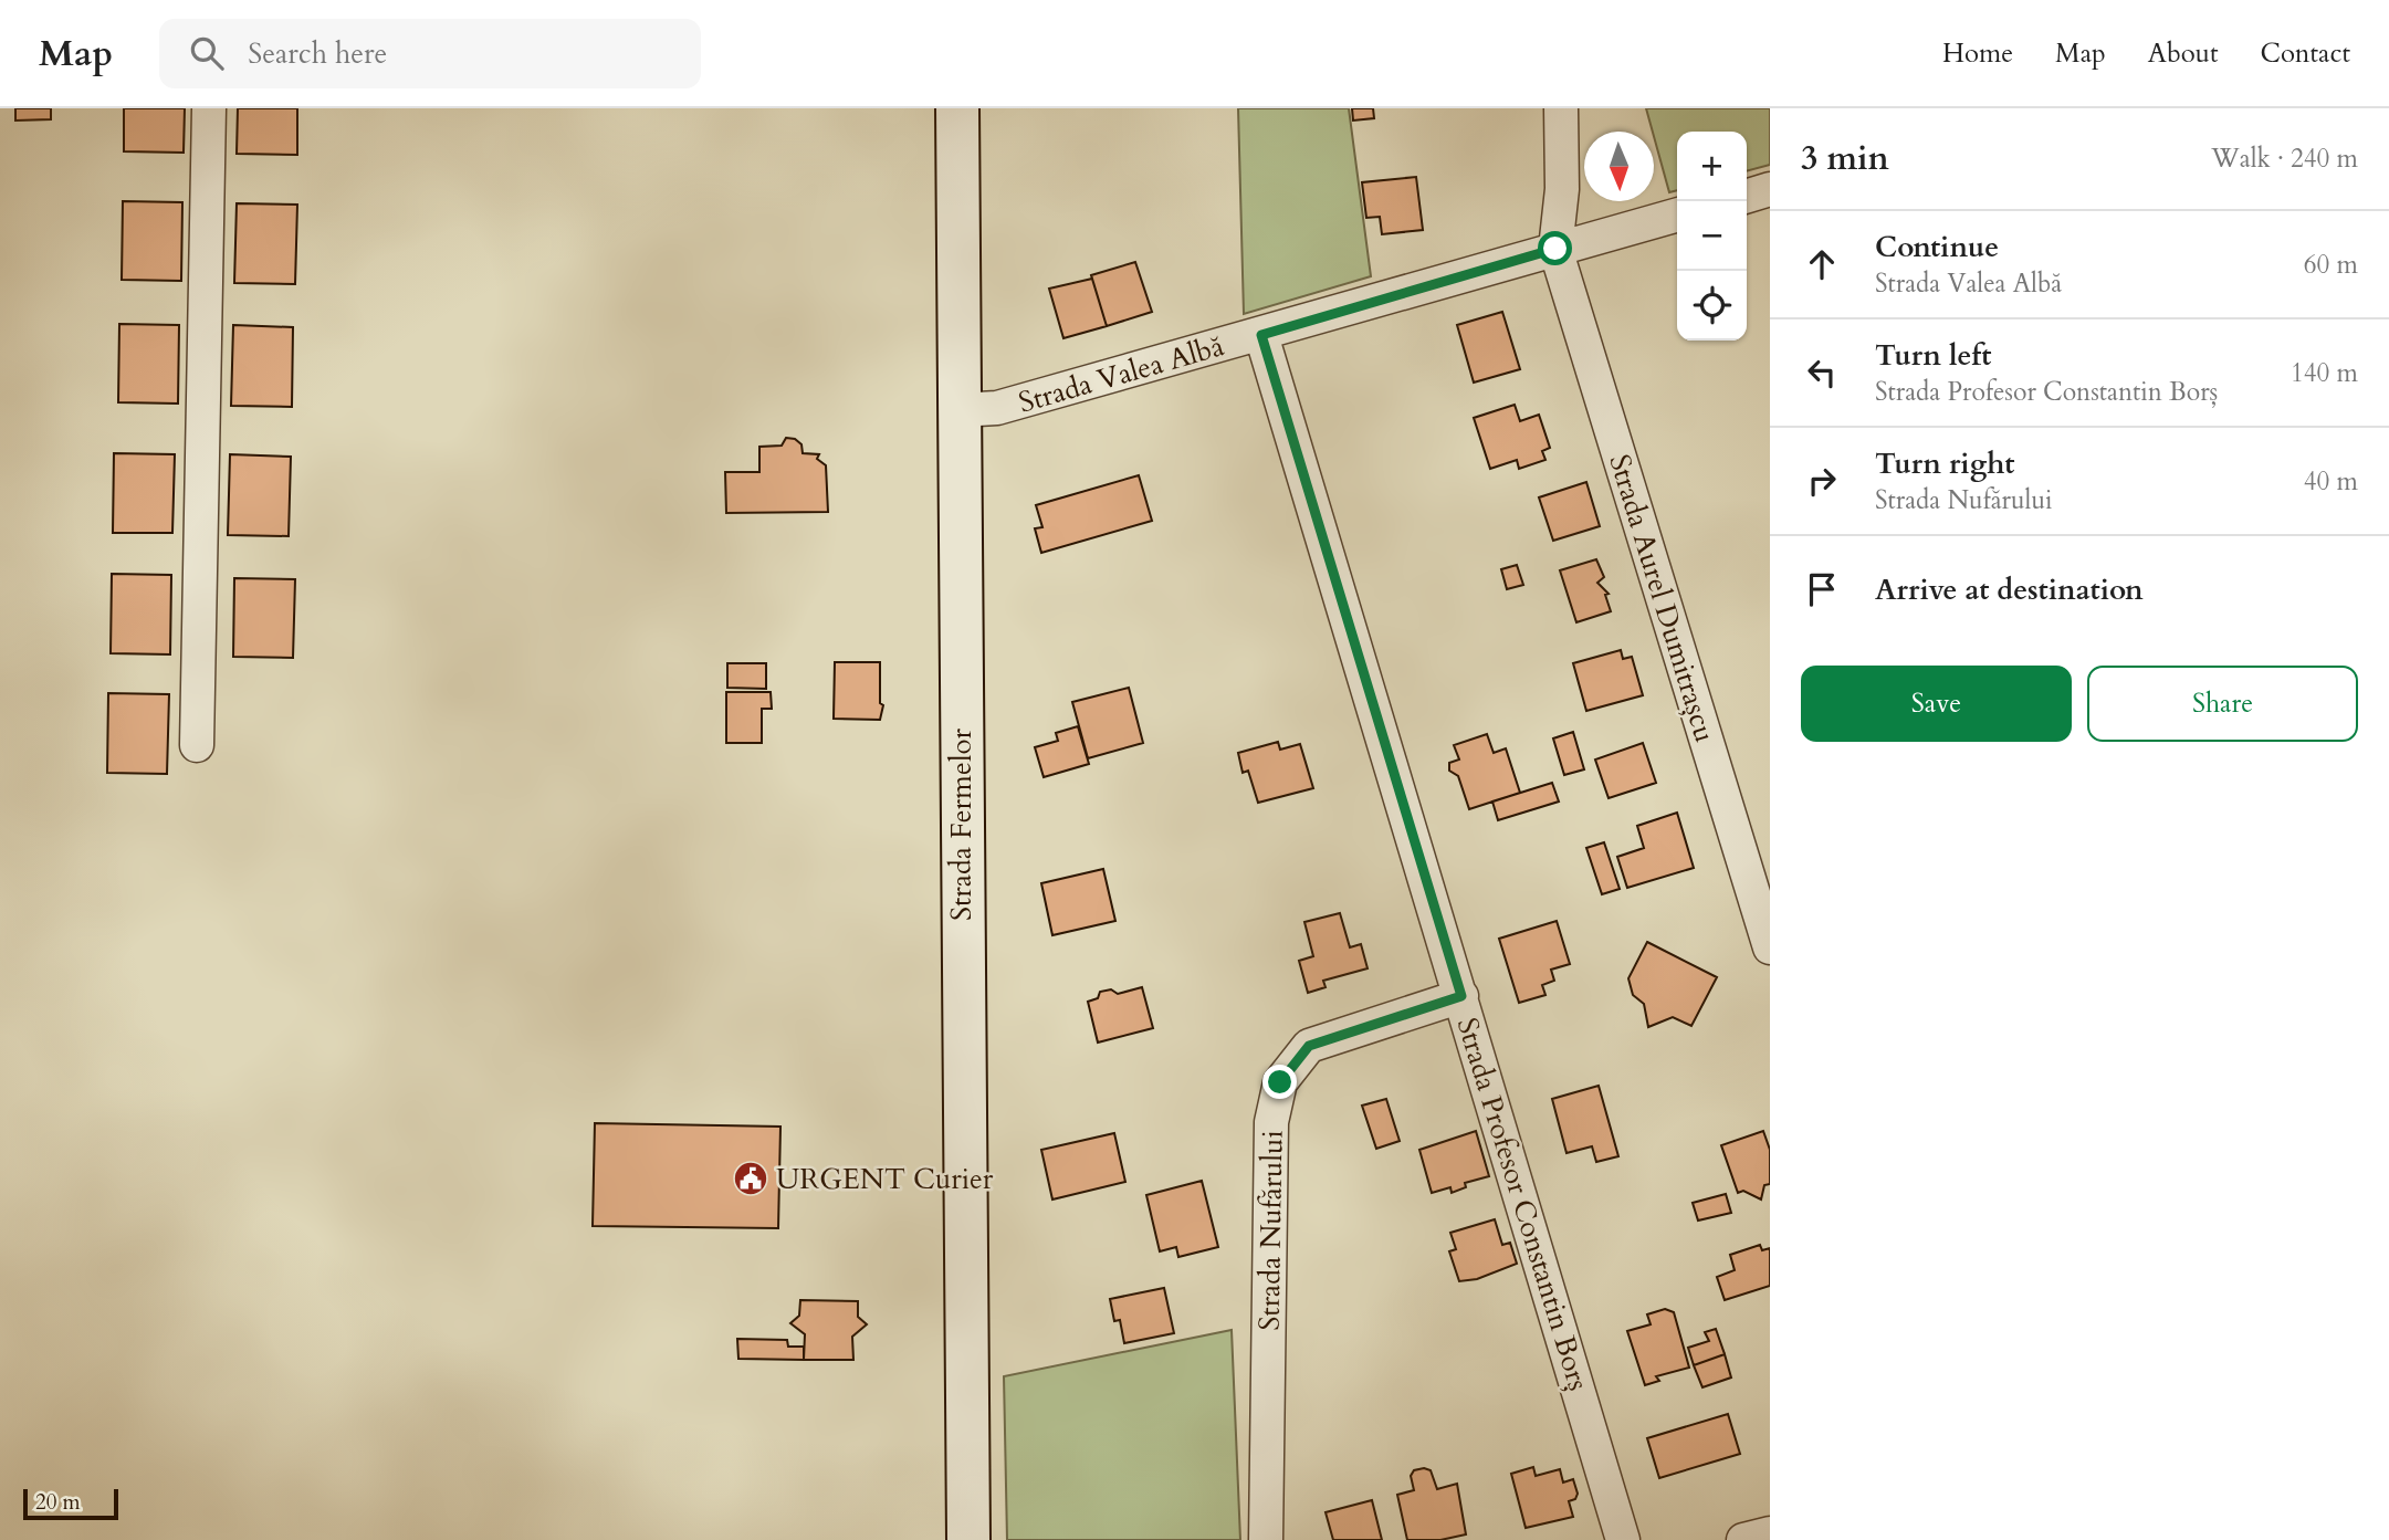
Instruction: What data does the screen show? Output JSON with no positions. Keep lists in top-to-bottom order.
{
  "streets": {
    "street": [
      "Strada Valea Albă",
      "Strada Aurel Dumitrașcu",
      "Strada Fermelor",
      "Strada Profesor Constantin Borș",
      "Strada Nufărului"
    ]
  },
  "crossings": [
    ["Strada Valea Albă", "Strada Aurel Dumitrașcu"],
    ["Strada Valea Albă", "Strada Fermelor"],
    ["Strada Valea Albă", "Strada Profesor Constantin Borș"],
    ["Strada Profesor Constantin Borș", "Strada Nufărului"]
  ],
  "places": {
    "public building": ["URGENT Curier"]
  },
  "scale_bar": "20 m",
  "north": "bottom",
  "page": {
    "header": "Map",
    "search": "Search here",
    "nav": [
      "Home",
      "Map",
      "About",
      "Contact"
    ],
    "heading": ["3 min", "Walk · 240 m"],
    "map_buttons": ["+", "−"],
    "list": [
      ["Continue", "Strada Valea Albă", "60 m"],
      ["Turn left", "Strada Profesor Constantin Borș", "140 m"],
      ["Turn right", "Strada Nufărului", "40 m"],
      "Arrive at destination"
    ],
    "buttons": ["Save", "Share"],
    "scale": "20 m"
  }
}
